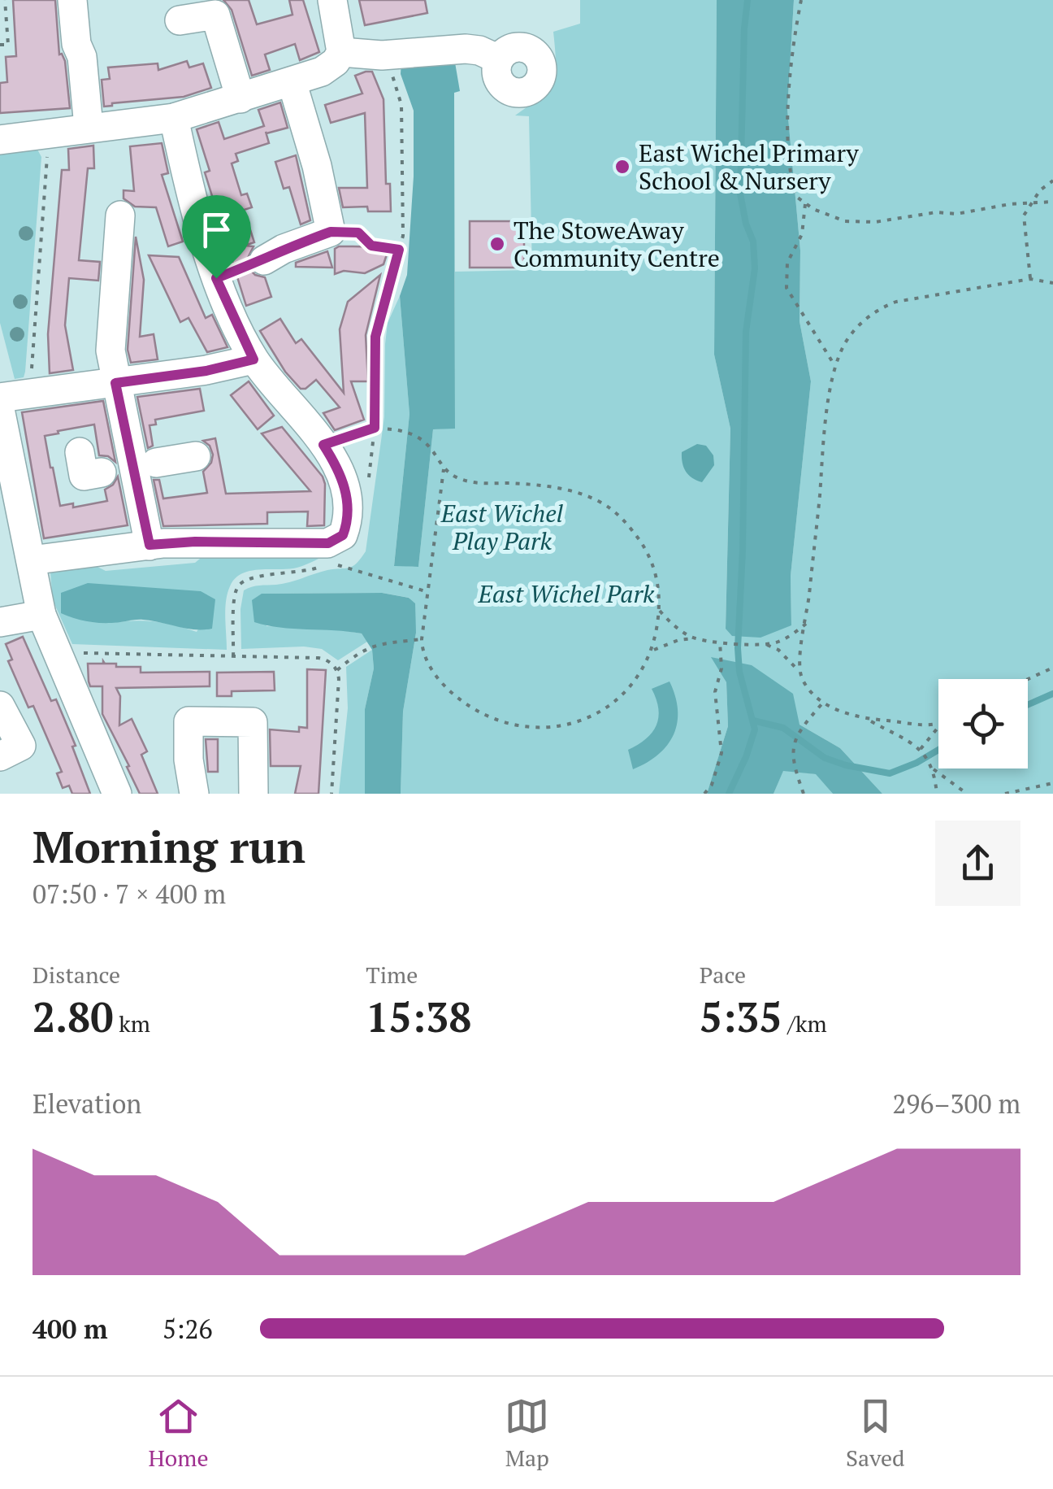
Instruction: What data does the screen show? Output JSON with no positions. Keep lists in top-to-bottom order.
{
  "parks": ["East Wichel Play Park", "East Wichel Park"],
  "places": ["East Wichel Primary School & Nursery", "The StoweAway Community Centre"],
  "page": {
    "heading": ["Morning run", "07:50 · 7 × 400 m"],
    "stats": [
      ["Distance", "2.80 km"],
      ["Time", "15:38"],
      ["Pace", "5:35 /km"]
    ],
    "chart": ["Elevation", "296–300 m"],
    "list": [
      {
        "name": "400 m",
        "note": "5:26"
      }
    ],
    "tabs": ["Home", "Map", "Saved"]
  }
}
